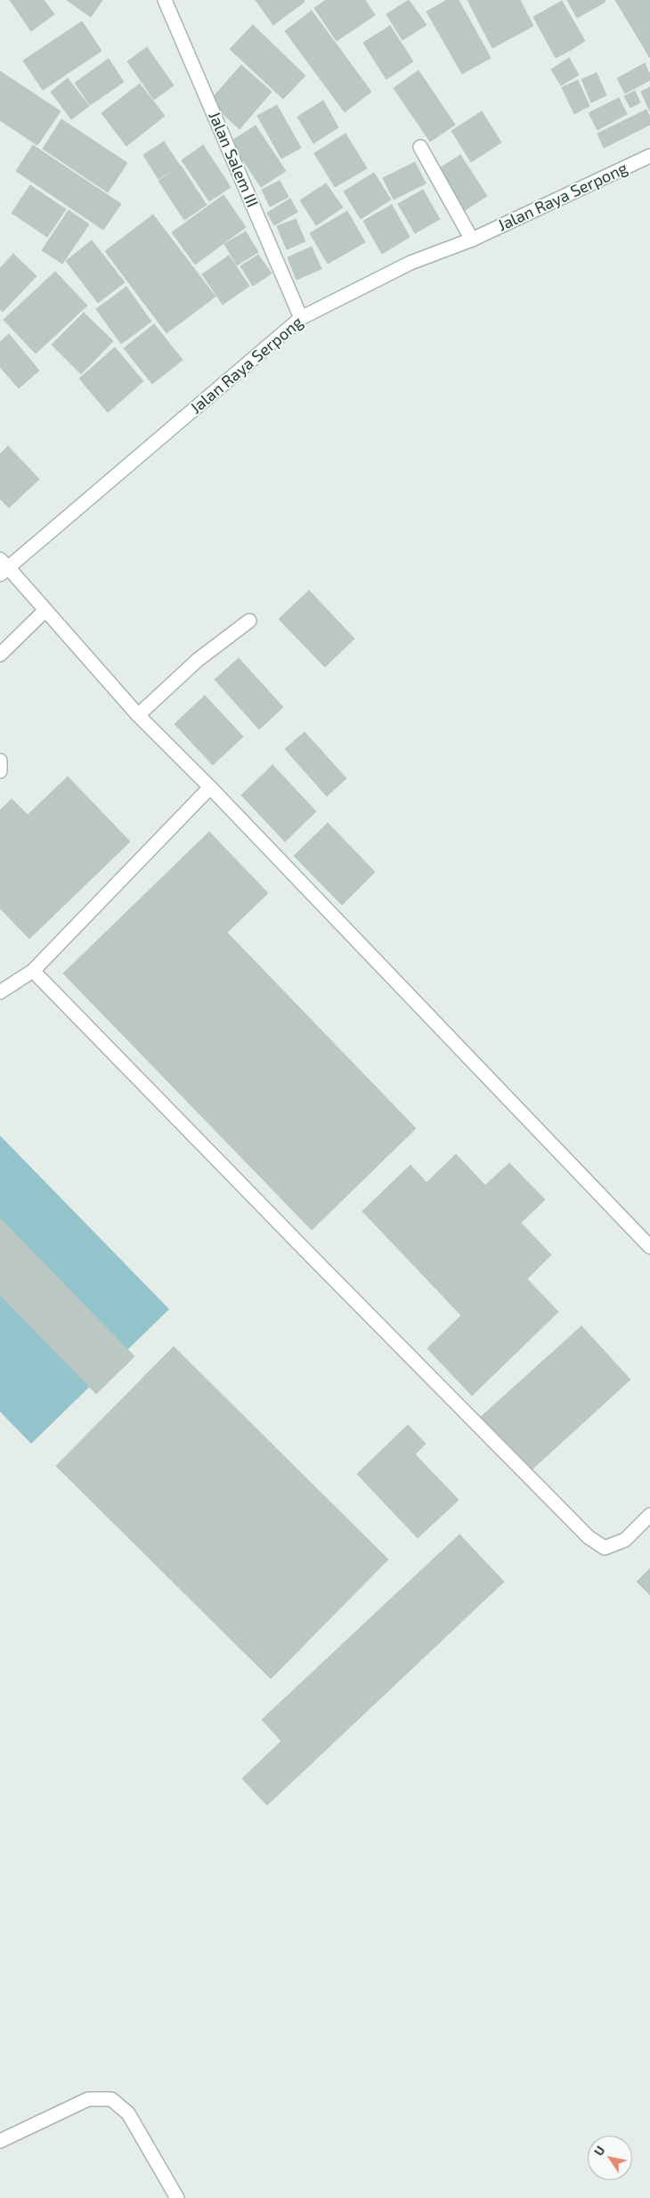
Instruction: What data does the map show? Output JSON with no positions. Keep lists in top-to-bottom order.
{
  "streets": {
    "main road": ["Jalan Salem III", "Jalan Raya Serpong"]
  },
  "crossings": [
    ["Jalan Salem III", "Jalan Raya Serpong"]
  ],
  "north": "top left"
}
